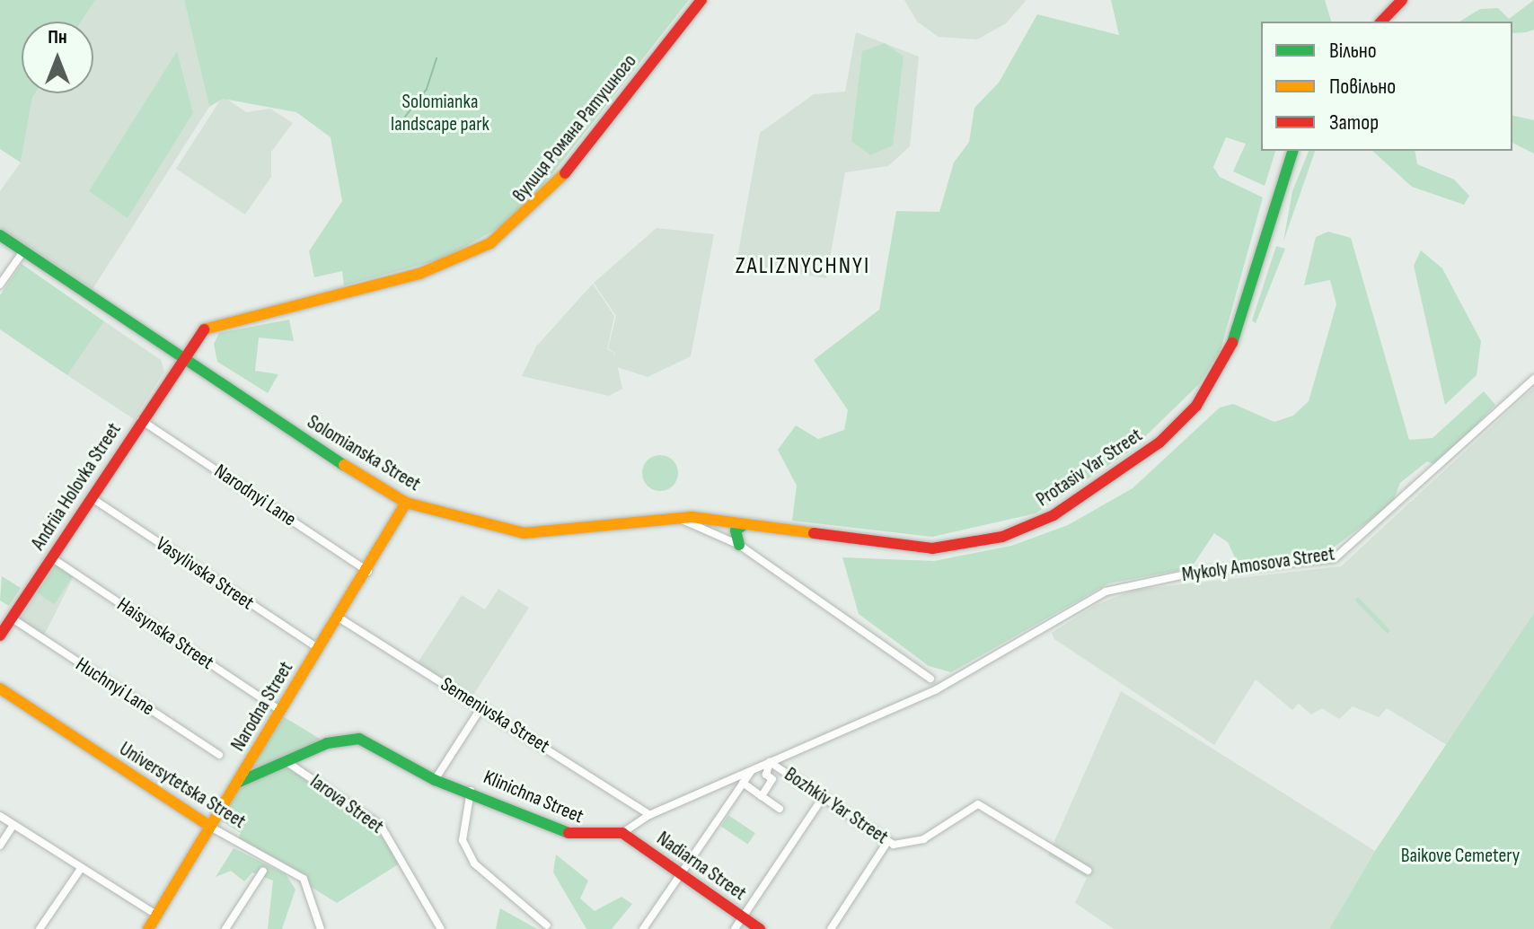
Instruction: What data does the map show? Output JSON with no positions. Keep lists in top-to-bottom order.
{
  "streets": {
    "street": [
      "вулиця Романа Ратушного",
      "Solomianska Street",
      "Protasiv Yar Street",
      "Andriia Holovka Street",
      "Narodnyi Lane",
      "Mykoly Amosova Street",
      "Vasylivska Street",
      "Haisynska Street",
      "Huchnyi Lane",
      "Narodna Street",
      "Semenivska Street",
      "Universytetska Street",
      "Klinichna Street",
      "Iarova Street",
      "Bozhkiv Yar Street",
      "Nadiarna Street"
    ]
  },
  "crossings": [
    ["вулиця Романа Ратушного", "Solomianska Street"],
    ["вулиця Романа Ратушного", "Andriia Holovka Street"],
    ["Solomianska Street", "Protasiv Yar Street"],
    ["Solomianska Street", "Andriia Holovka Street"],
    ["Solomianska Street", "Mykoly Amosova Street"],
    ["Solomianska Street", "Narodna Street"],
    ["Andriia Holovka Street", "Narodnyi Lane"],
    ["Andriia Holovka Street", "Vasylivska Street"],
    ["Andriia Holovka Street", "Haisynska Street"],
    ["Andriia Holovka Street", "Huchnyi Lane"],
    ["Narodnyi Lane", "Narodna Street"],
    ["Vasylivska Street", "Narodna Street"],
    ["Haisynska Street", "Narodna Street"],
    ["Narodna Street", "Semenivska Street"],
    ["Narodna Street", "Universytetska Street"],
    ["Narodna Street", "Klinichna Street"],
    ["Klinichna Street", "Iarova Street"],
    ["Klinichna Street", "Nadiarna Street"]
  ],
  "districts": ["ZALIZNYCHNYI"],
  "parks": ["Solomianka landscape park", "Baikove Cemetery"],
  "legend": ["Вільно", "Повільно", "Затор"],
  "north": "top"
}
